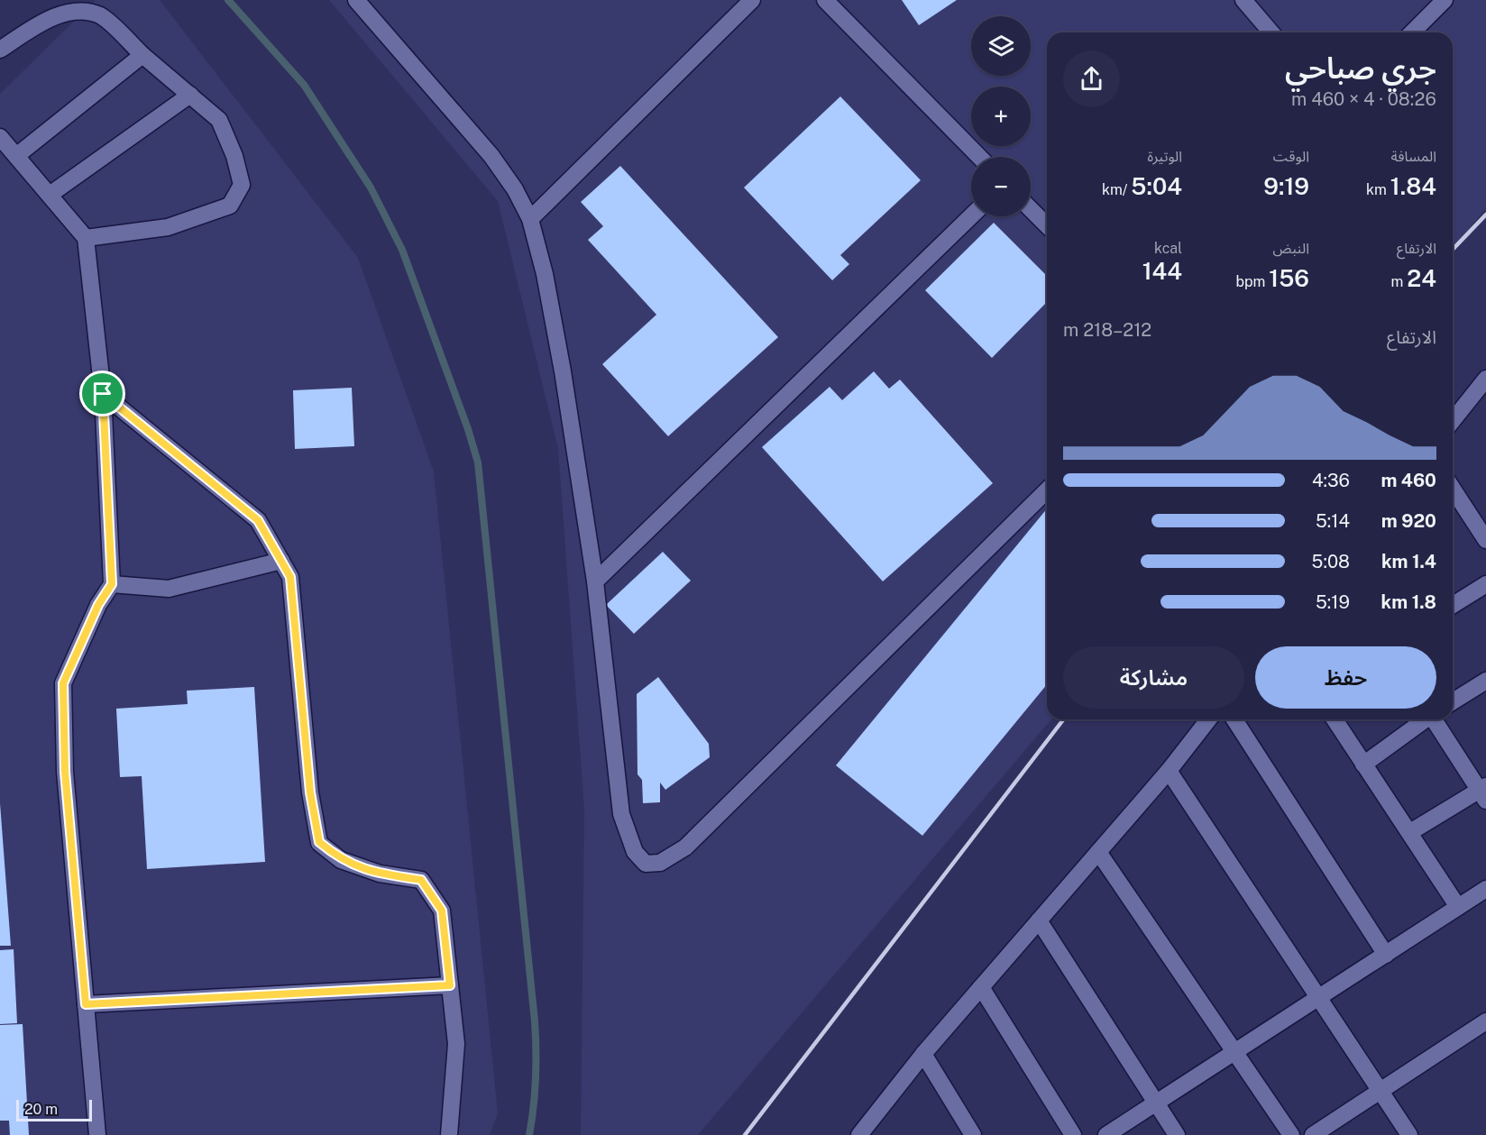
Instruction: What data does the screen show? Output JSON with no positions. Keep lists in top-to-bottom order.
{
  "scale_bar": "20 m",
  "page": {
    "map_buttons": ["+", "−"],
    "heading": ["جري صباحي", "08:26 · 4 × 460 m"],
    "stats": [
      ["المسافة", "1.84 km"],
      ["الوقت", "9:19"],
      ["الوتيرة", "5:04 /km"],
      ["الارتفاع", "24 m"],
      ["النبض", "156 bpm"],
      ["kcal", "144"]
    ],
    "chart": ["الارتفاع", "212–218 m"],
    "list": [
      {
        "name": "460 m",
        "note": "4:36"
      },
      {
        "name": "920 m",
        "note": "5:14"
      },
      {
        "name": "1.4 km",
        "note": "5:08"
      },
      {
        "name": "1.8 km",
        "note": "5:19"
      }
    ],
    "buttons": ["حفظ", "مشاركة"],
    "scale": "20 m"
  }
}
